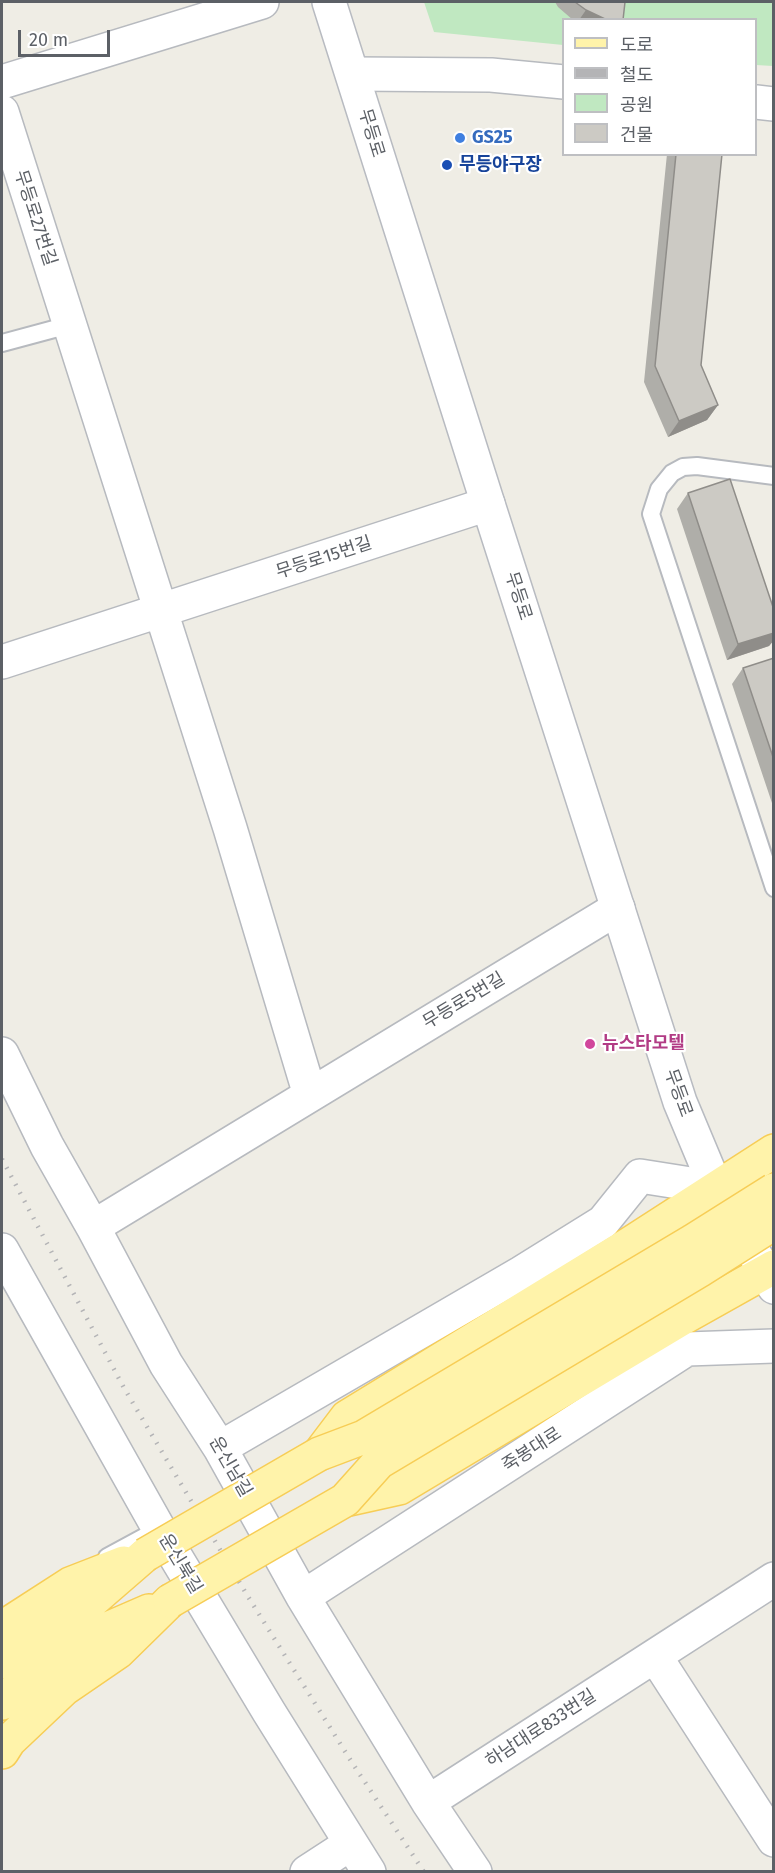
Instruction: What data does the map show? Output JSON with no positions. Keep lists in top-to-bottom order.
{
  "streets": {
    "street": [
      "무등로",
      "무등로27번길",
      "무등로15번길",
      "무등로5번길",
      "죽봉대로",
      "운신남길",
      "운신북길",
      "하남대로833번길"
    ]
  },
  "crossings": [
    ["무등로", "무등로15번길"],
    ["무등로", "무등로5번길"],
    ["무등로5번길", "운신남길"],
    ["죽봉대로", "운신남길"],
    ["운신남길", "하남대로833번길"]
  ],
  "places": ["GS25", "무등야구장", "뉴스타모텔"],
  "legend": [
    "도로",
    "철도",
    "공원",
    "건물"
  ],
  "scale_bar": "20 m"
}
